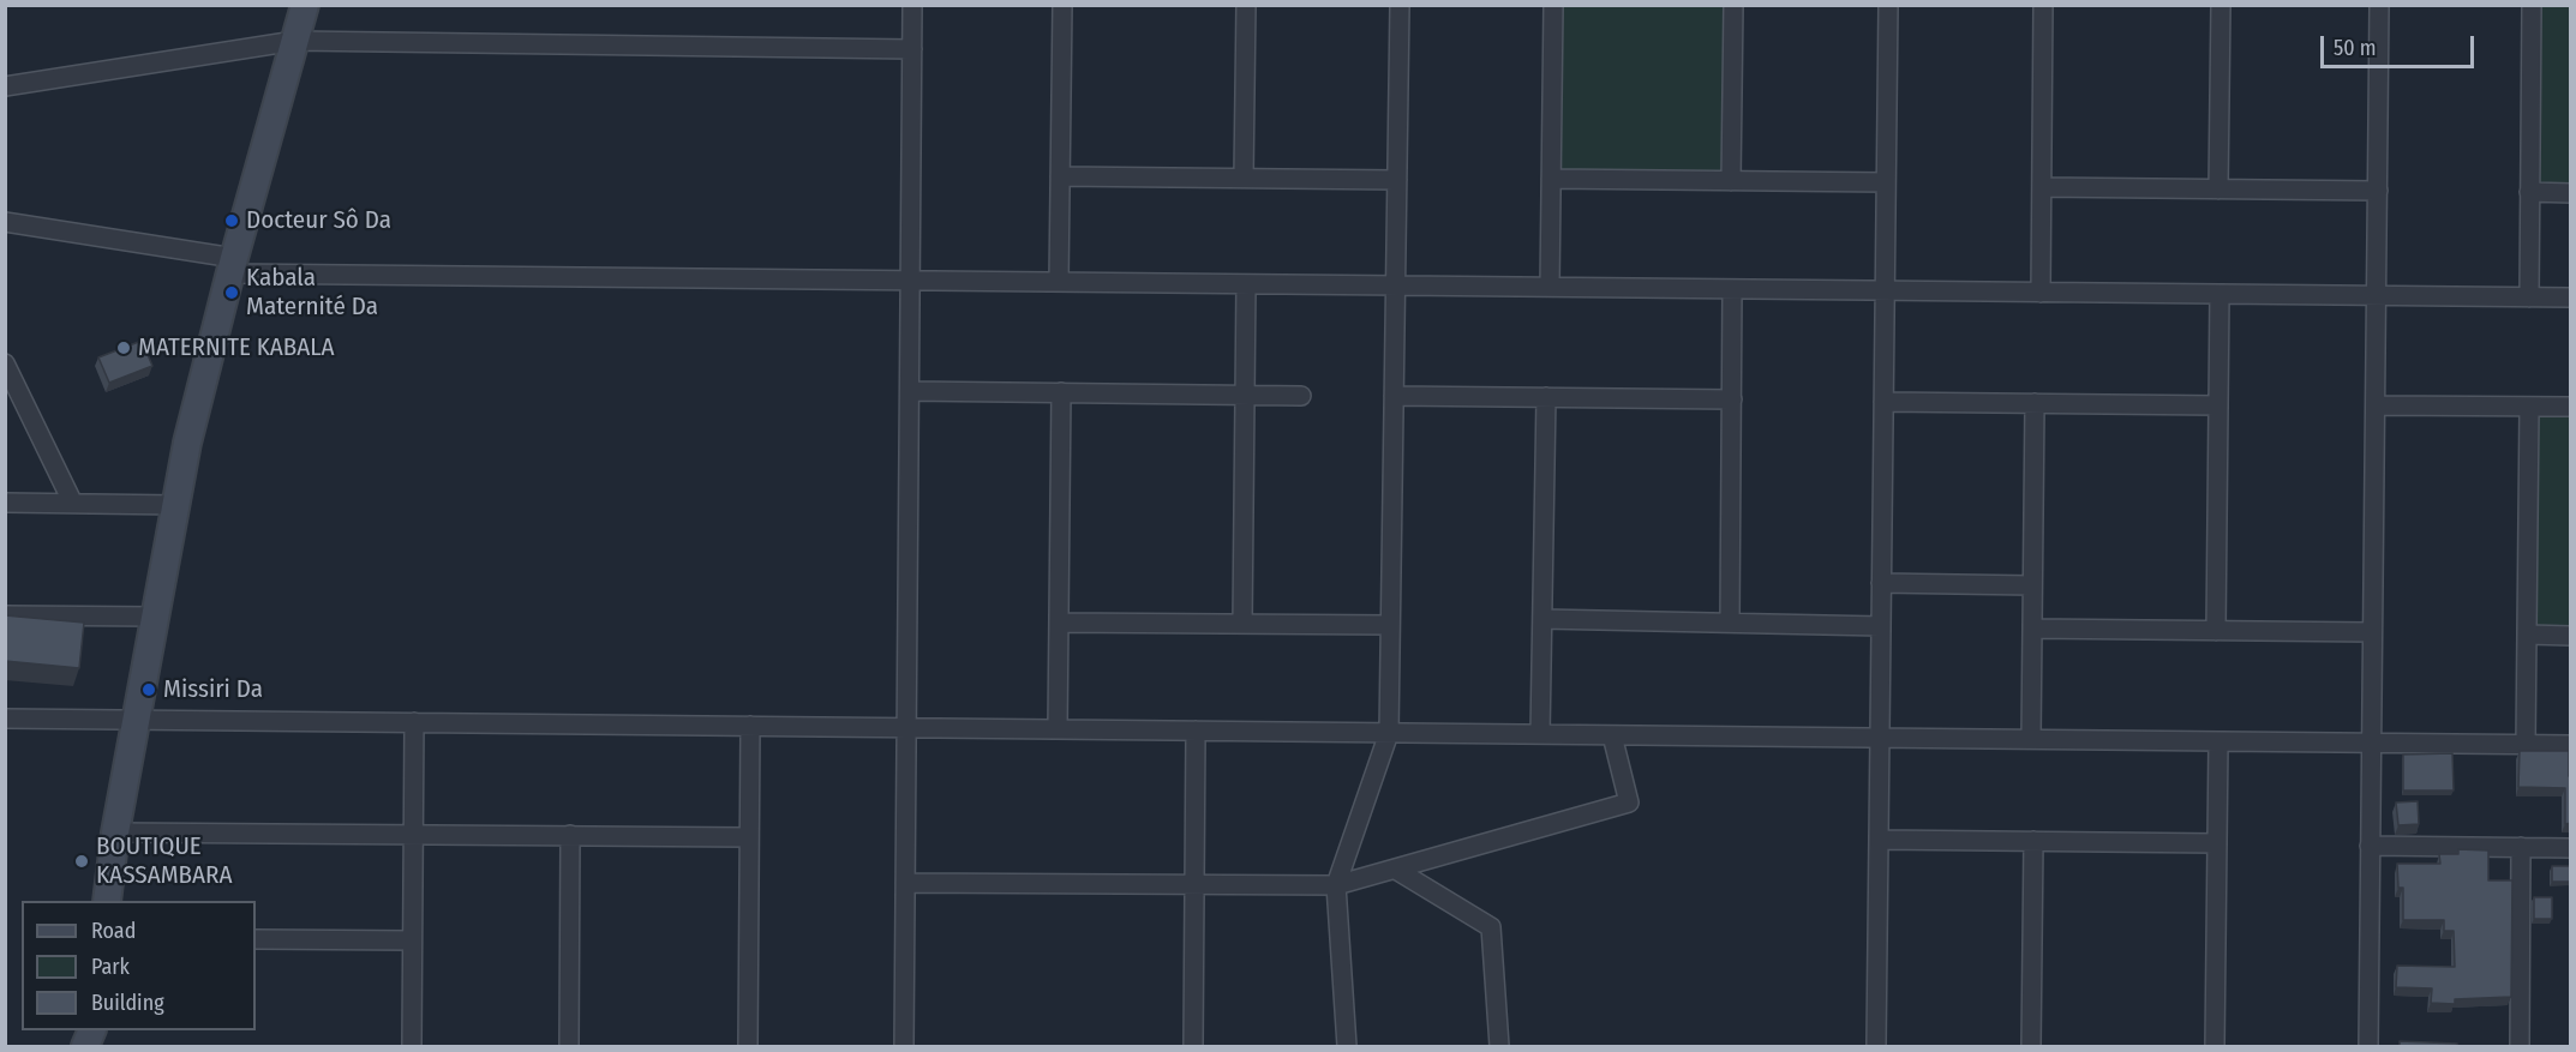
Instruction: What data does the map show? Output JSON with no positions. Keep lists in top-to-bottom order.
{
  "places": [
    "Docteur Sô Da",
    "Kabala Maternité Da",
    "MATERNITE KABALA",
    "Missiri Da",
    "BOUTIQUE KASSAMBARA"
  ],
  "legend": ["Road", "Park", "Building"],
  "scale_bar": "50 m"
}
